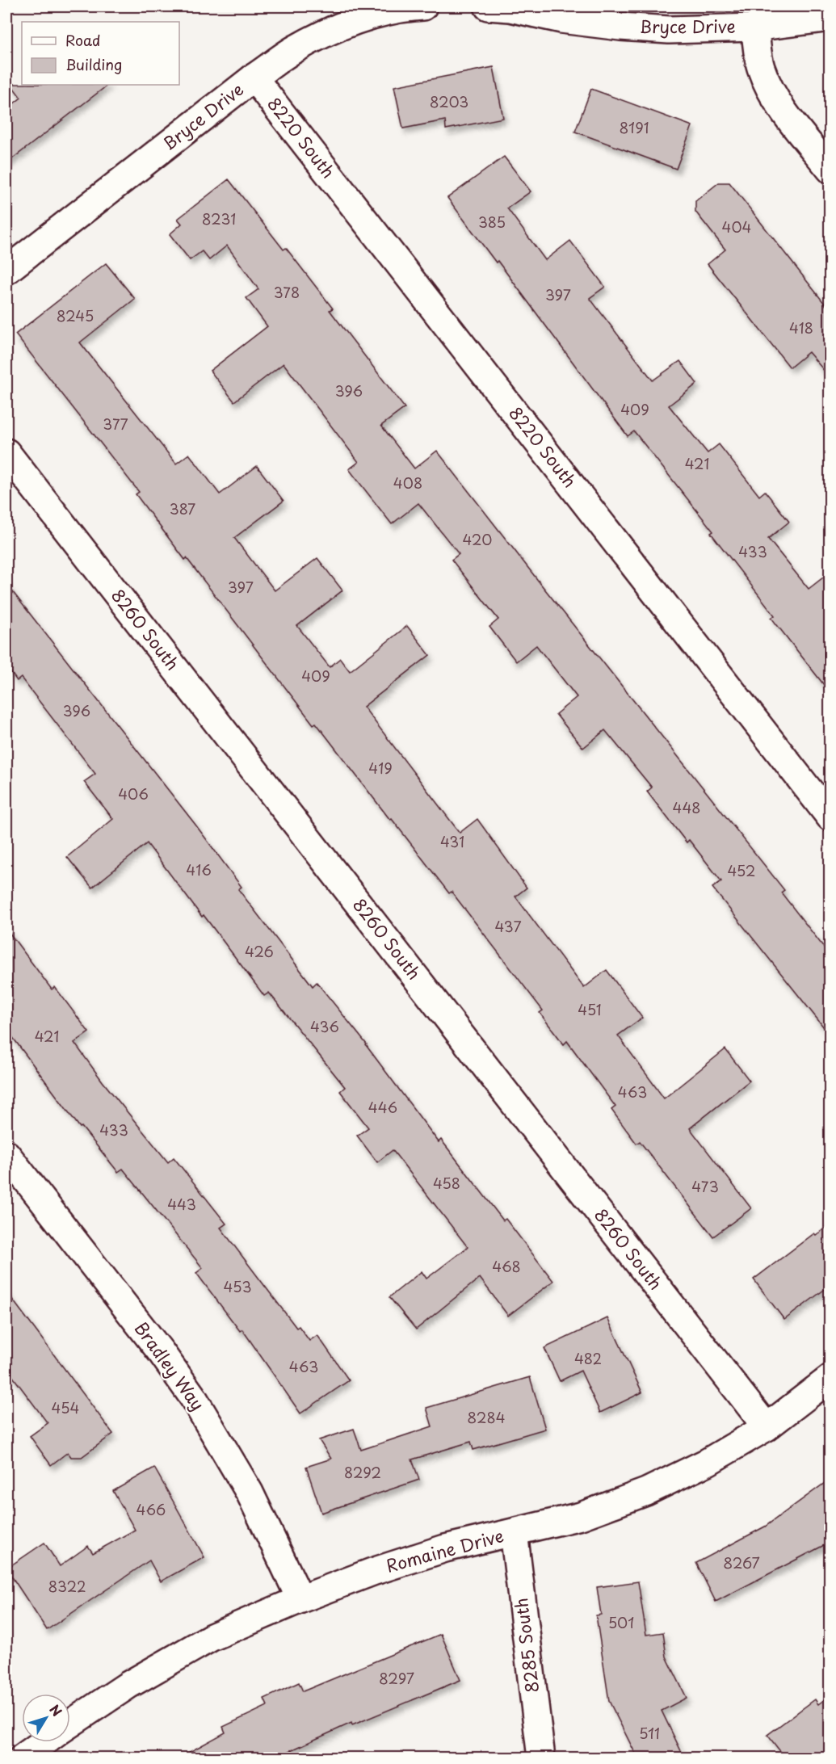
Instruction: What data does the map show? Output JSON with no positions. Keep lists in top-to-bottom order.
{
  "streets": {
    "street": [
      "Bryce Drive",
      "8220 South",
      "8260 South",
      "Bradley Way",
      "Romaine Drive",
      "8285 South"
    ]
  },
  "crossings": [
    ["Bryce Drive", "8220 South"],
    ["8260 South", "Romaine Drive"],
    ["Bradley Way", "Romaine Drive"],
    ["Romaine Drive", "8285 South"]
  ],
  "house_numbers": [
    "8203",
    "8191",
    "8231",
    "385",
    "404",
    "378",
    "397",
    "8245",
    "418",
    "396",
    "409",
    "377",
    "421",
    "408",
    "387",
    "420",
    "433",
    "397",
    "409",
    "396",
    "419",
    "406",
    "448",
    "431",
    "416",
    "452",
    "437",
    "426",
    "451",
    "436",
    "421",
    "463",
    "446",
    "433",
    "458",
    "473",
    "443",
    "468",
    "453",
    "482",
    "463",
    "454",
    "8284",
    "8292",
    "466",
    "8267",
    "8322",
    "501",
    "8297",
    "511"
  ],
  "legend": ["Road", "Building"],
  "north": "top right"
}
